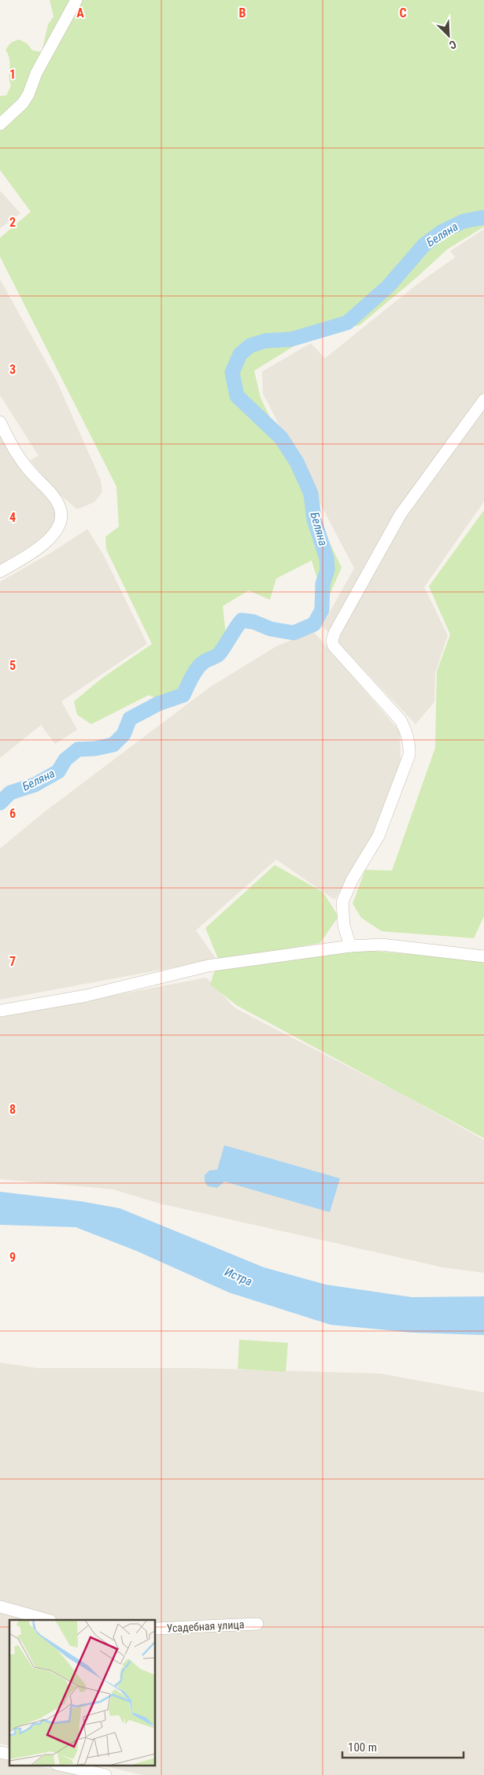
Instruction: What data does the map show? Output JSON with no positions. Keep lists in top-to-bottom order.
{
  "streets": {
    "street": ["Усадебная улица"]
  },
  "water": ["Беляна", "Истра"],
  "scale_bar": "100 m",
  "north": "bottom right",
  "grid": {
    "columns": ["A", "B", "C"],
    "rows": [
      "1",
      "2",
      "3",
      "4",
      "5",
      "6",
      "7",
      "8",
      "9"
    ]
  }
}
